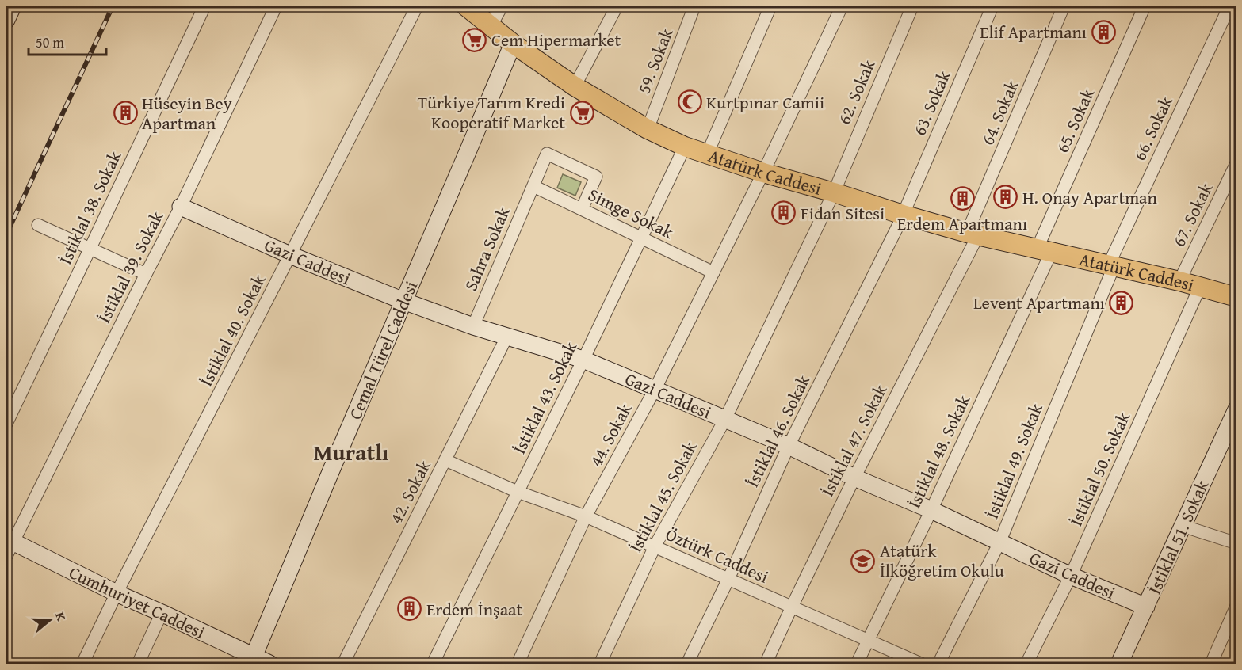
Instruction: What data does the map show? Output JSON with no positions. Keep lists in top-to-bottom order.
{
  "streets": {
    "main road": ["Atatürk Caddesi"],
    "street": [
      "59. Sokak",
      "62. Sokak",
      "63. Sokak",
      "64. Sokak",
      "65. Sokak",
      "66. Sokak",
      "İstiklal 38. Sokak",
      "Simge Sokak",
      "67. Sokak",
      "Sahra Sokak",
      "Gazi Caddesi",
      "İstiklal 39. Sokak",
      "İstiklal 40. Sokak",
      "Cemal Türel Caddesi",
      "İstiklal 43. Sokak",
      "İstiklal 46. Sokak",
      "44. Sokak",
      "İstiklal 47. Sokak",
      "İstiklal 48. Sokak",
      "İstiklal 49. Sokak",
      "İstiklal 50. Sokak",
      "42. Sokak",
      "İstiklal 45. Sokak",
      "İstiklal 51. Sokak",
      "Öztürk Caddesi",
      "Cumhuriyet Caddesi"
    ]
  },
  "crossings": [
    ["59. Sokak", "Atatürk Caddesi"],
    ["62. Sokak", "Atatürk Caddesi"],
    ["62. Sokak", "İstiklal 45. Sokak"],
    ["63. Sokak", "Atatürk Caddesi"],
    ["63. Sokak", "İstiklal 46. Sokak"],
    ["64. Sokak", "Atatürk Caddesi"],
    ["64. Sokak", "İstiklal 47. Sokak"],
    ["65. Sokak", "Atatürk Caddesi"],
    ["65. Sokak", "İstiklal 48. Sokak"],
    ["66. Sokak", "Atatürk Caddesi"],
    ["66. Sokak", "İstiklal 49. Sokak"],
    ["Atatürk Caddesi", "67. Sokak"],
    ["Atatürk Caddesi", "Cemal Türel Caddesi"],
    ["Atatürk Caddesi", "İstiklal 43. Sokak"],
    ["Atatürk Caddesi", "İstiklal 46. Sokak"],
    ["Atatürk Caddesi", "44. Sokak"],
    ["Atatürk Caddesi", "İstiklal 47. Sokak"],
    ["Atatürk Caddesi", "İstiklal 48. Sokak"],
    ["Atatürk Caddesi", "İstiklal 49. Sokak"],
    ["Atatürk Caddesi", "İstiklal 50. Sokak"],
    ["Atatürk Caddesi", "İstiklal 45. Sokak"],
    ["Simge Sokak", "Sahra Sokak"],
    ["Simge Sokak", "İstiklal 43. Sokak"],
    ["Simge Sokak", "44. Sokak"],
    ["Sahra Sokak", "Gazi Caddesi"],
    ["Gazi Caddesi", "İstiklal 39. Sokak"],
    ["Gazi Caddesi", "İstiklal 40. Sokak"],
    ["Gazi Caddesi", "Cemal Türel Caddesi"],
    ["Gazi Caddesi", "İstiklal 43. Sokak"],
    ["Gazi Caddesi", "İstiklal 46. Sokak"],
    ["Gazi Caddesi", "44. Sokak"],
    ["Gazi Caddesi", "İstiklal 47. Sokak"],
    ["Gazi Caddesi", "İstiklal 48. Sokak"],
    ["Gazi Caddesi", "İstiklal 49. Sokak"],
    ["Gazi Caddesi", "İstiklal 50. Sokak"],
    ["Gazi Caddesi", "42. Sokak"],
    ["Gazi Caddesi", "İstiklal 45. Sokak"],
    ["Gazi Caddesi", "İstiklal 51. Sokak"],
    ["İstiklal 39. Sokak", "Cumhuriyet Caddesi"],
    ["İstiklal 40. Sokak", "Cumhuriyet Caddesi"],
    ["Cemal Türel Caddesi", "Cumhuriyet Caddesi"],
    ["İstiklal 43. Sokak", "Öztürk Caddesi"],
    ["İstiklal 46. Sokak", "Öztürk Caddesi"],
    ["44. Sokak", "Öztürk Caddesi"],
    ["İstiklal 47. Sokak", "Öztürk Caddesi"],
    ["İstiklal 48. Sokak", "Öztürk Caddesi"],
    ["42. Sokak", "Öztürk Caddesi"],
    ["İstiklal 45. Sokak", "Öztürk Caddesi"]
  ],
  "districts": ["Muratlı"],
  "places": {
    "building": [
      "Elif Apartmanı",
      "Hüseyin Bey Apartman",
      "H. Onay Apartman",
      "Erdem Apartmanı",
      "Fidan Sitesi",
      "Levent Apartmanı",
      "Erdem İnşaat"
    ],
    "supermarket": ["Cem Hipermarket", "Türkiye Tarım Kredi Kooperatif Market"],
    "mosque": ["Kurtpınar Camii"],
    "school or university": ["Atatürk İlköğretim Okulu"]
  },
  "scale_bar": "50 m",
  "north": "right"
}
